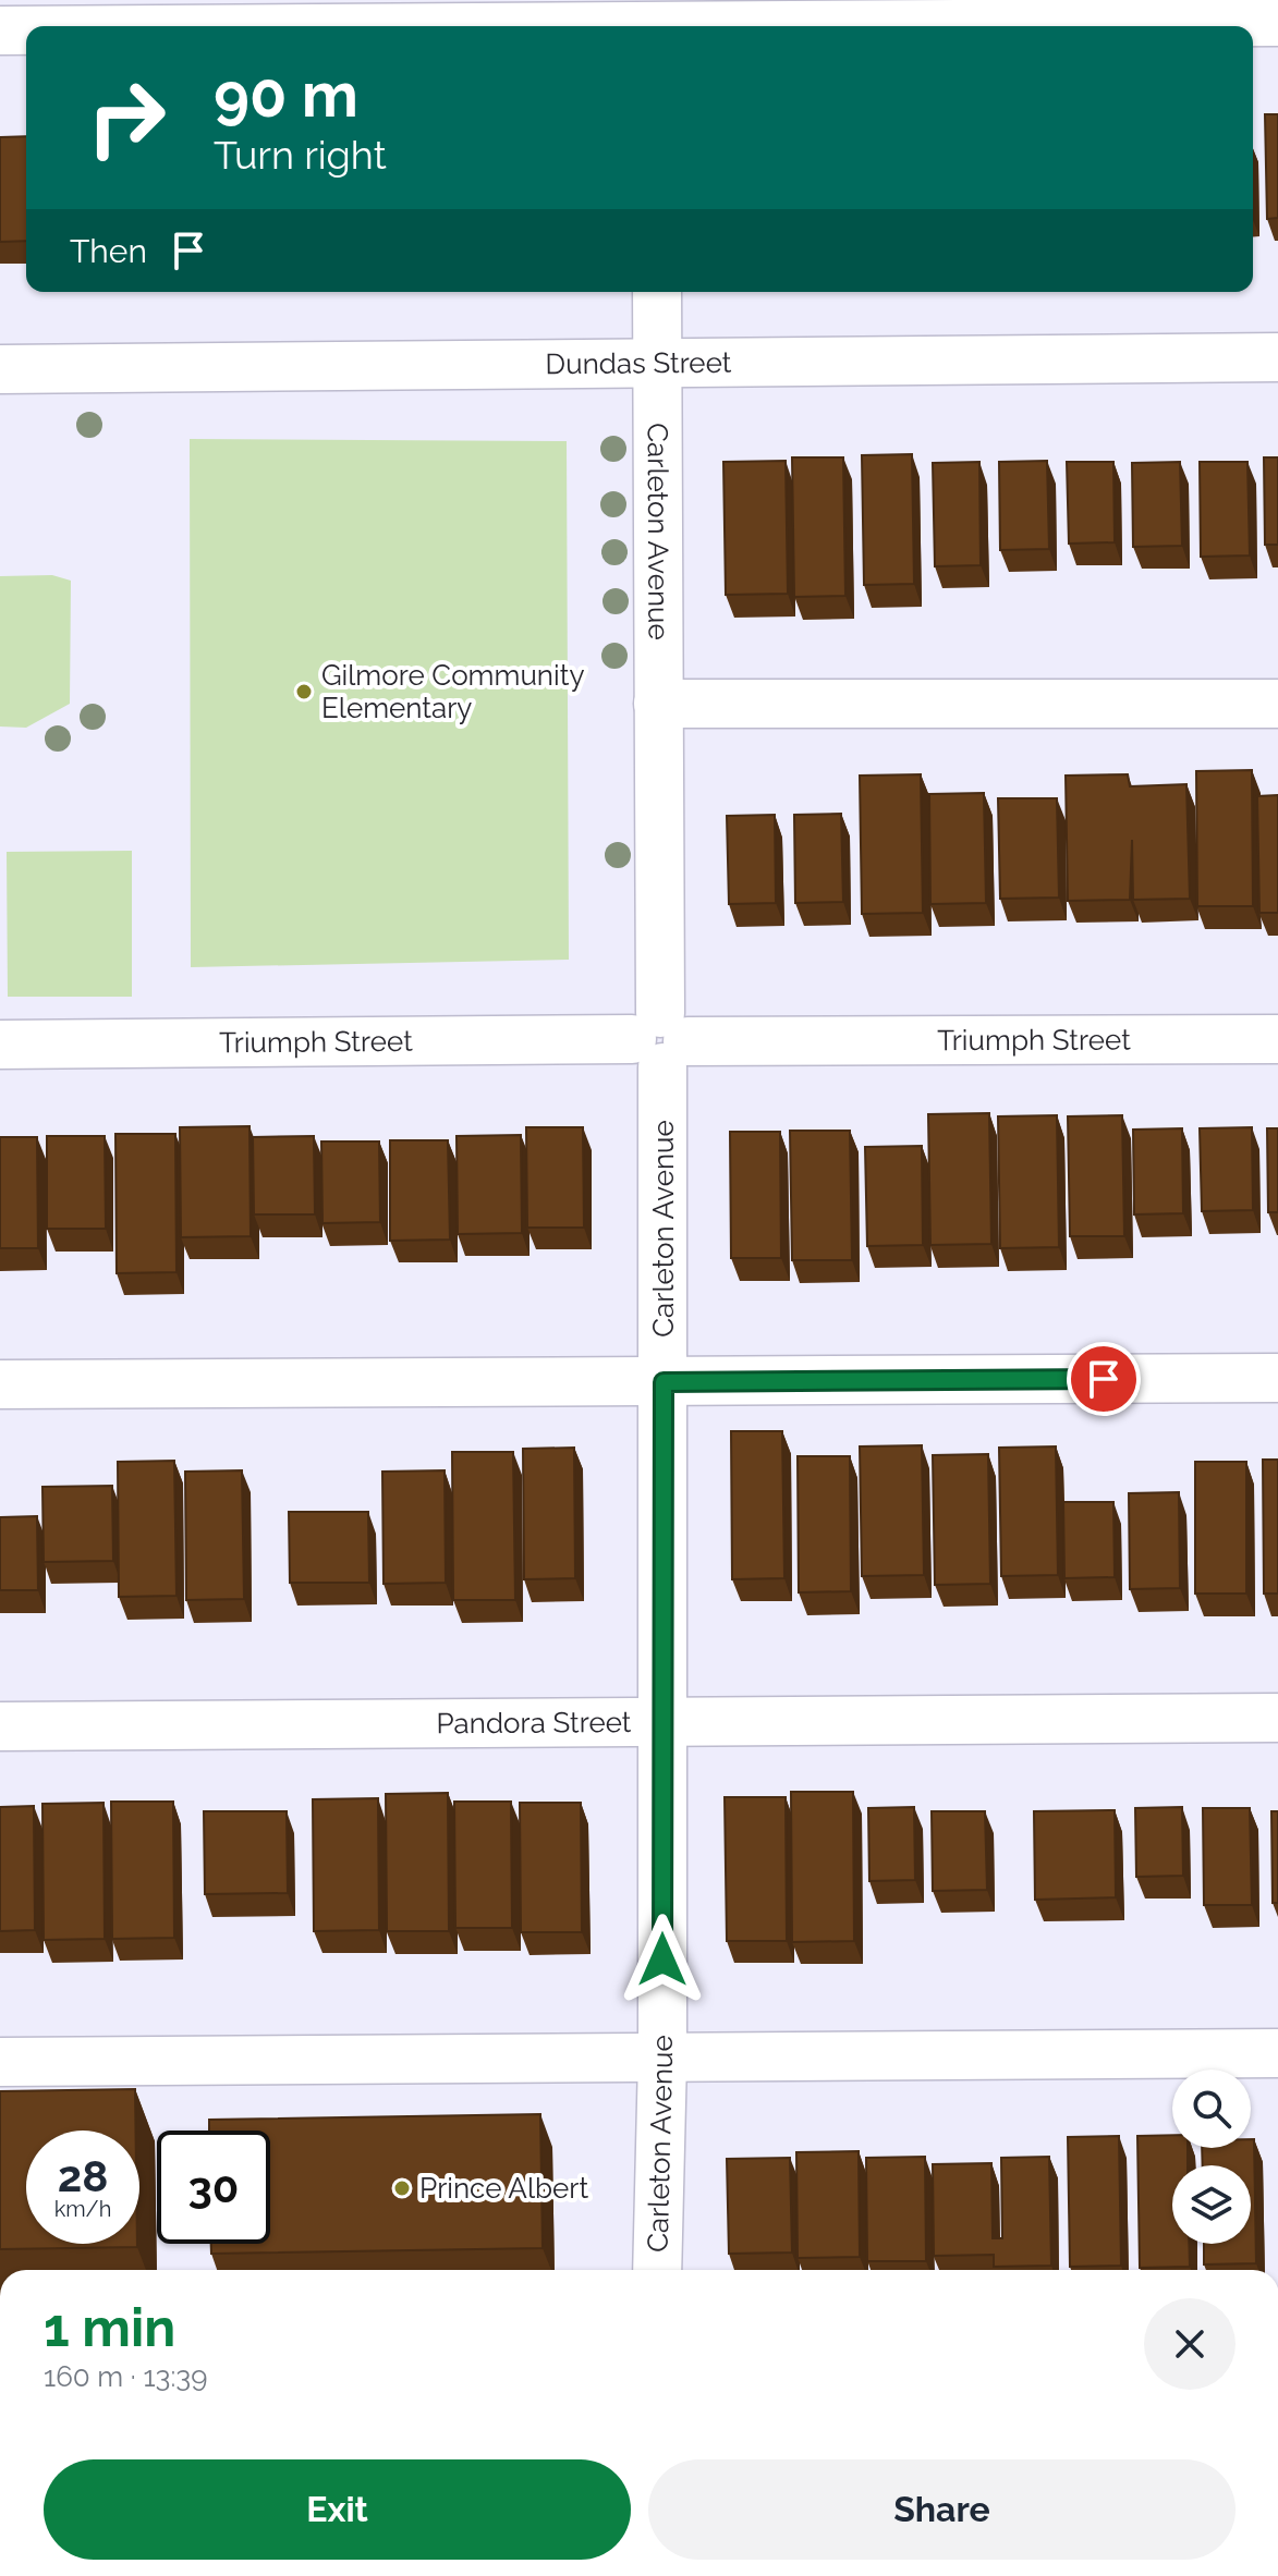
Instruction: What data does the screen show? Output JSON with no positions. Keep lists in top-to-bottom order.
{
  "streets": {
    "street": [
      "Dundas Street",
      "Carleton Avenue",
      "Triumph Street",
      "Pandora Street"
    ]
  },
  "crossings": [
    ["Dundas Street", "Carleton Avenue"],
    ["Carleton Avenue", "Triumph Street"],
    ["Carleton Avenue", "Pandora Street"]
  ],
  "places": ["Gilmore Community Elementary", "Prince Albert"],
  "page": {
    "turn": ["90 m", "Turn right"],
    "then": "Then",
    "speed": "28 km/h",
    "limit": "30",
    "heading": ["1 min", "160 m · 13:39"],
    "buttons": ["Exit", "Share"]
  }
}
